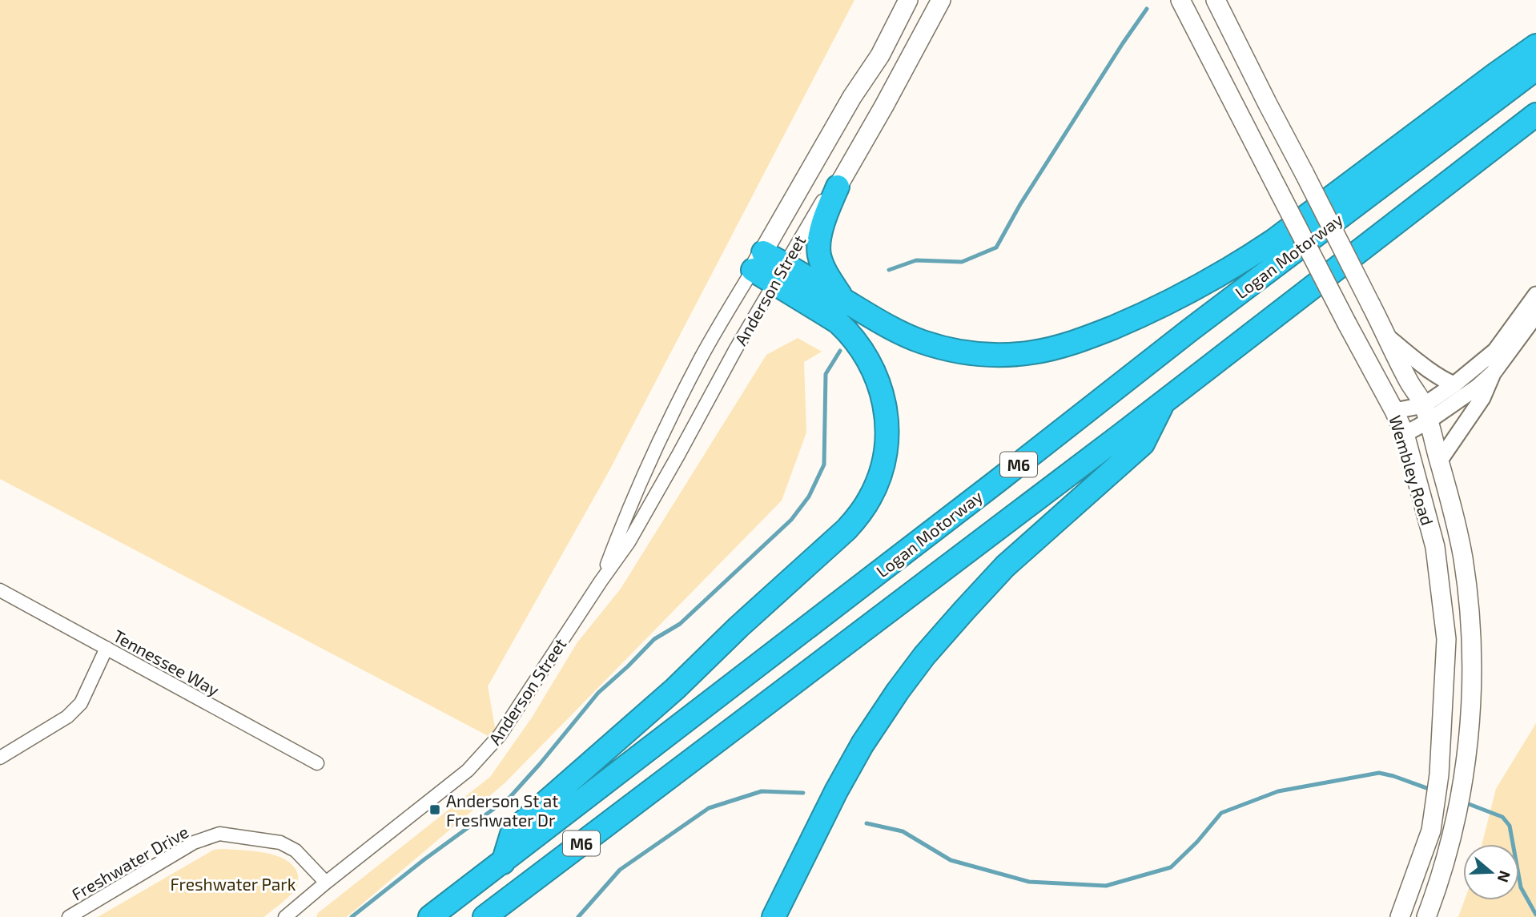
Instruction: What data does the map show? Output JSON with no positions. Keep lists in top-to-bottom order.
{
  "streets": {
    "highway": ["Logan Motorway", "M6"],
    "main road": ["Anderson Street", "Wembley Road"],
    "street": ["Tennessee Way", "Freshwater Drive"]
  },
  "crossings": [
    ["Anderson Street", "Freshwater Drive"]
  ],
  "parks": ["Freshwater Park"],
  "places": {
    "transit": ["Anderson St at Freshwater Dr"]
  },
  "north": "right"
}
